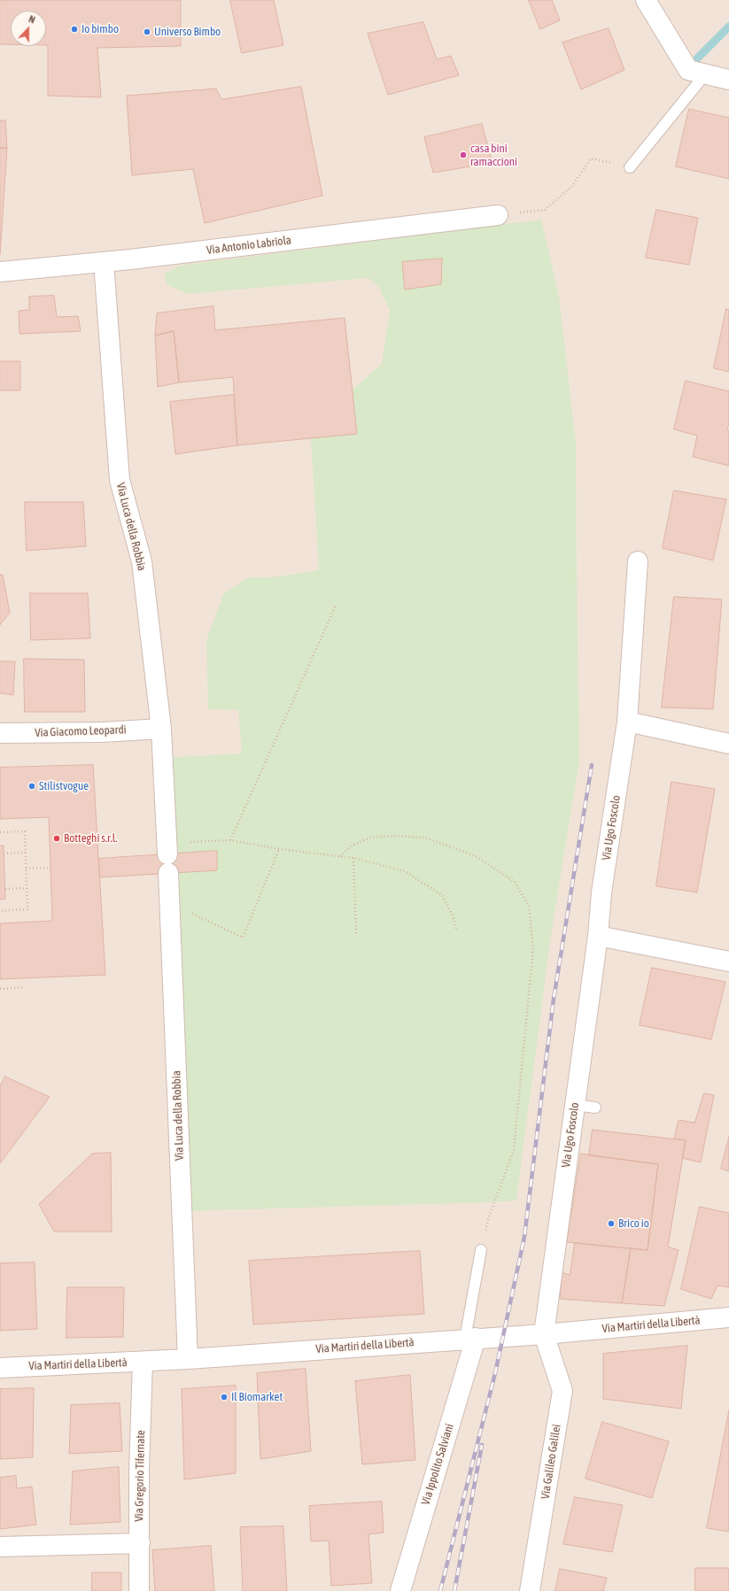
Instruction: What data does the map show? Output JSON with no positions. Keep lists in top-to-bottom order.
{
  "streets": {
    "street": [
      "Via Antonio Labriola",
      "Via Luca della Robbia",
      "Via Giacomo Leopardi",
      "Via Ugo Foscolo",
      "Via Martiri della Libertà",
      "Via Galileo Galilei",
      "Via Ippolito Salviani",
      "Via Gregorio Tifernate"
    ]
  },
  "crossings": [
    ["Via Antonio Labriola", "Via Luca della Robbia"],
    ["Via Luca della Robbia", "Via Giacomo Leopardi"],
    ["Via Luca della Robbia", "Via Martiri della Libertà"],
    ["Via Ugo Foscolo", "Via Martiri della Libertà"],
    ["Via Ugo Foscolo", "Via Galileo Galilei"],
    ["Via Martiri della Libertà", "Via Galileo Galilei"],
    ["Via Martiri della Libertà", "Via Ippolito Salviani"],
    ["Via Martiri della Libertà", "Via Gregorio Tifernate"]
  ],
  "places": [
    "Io bimbo",
    "Universo Bimbo",
    "casa bini ramaccioni",
    "Stilistvogue",
    "Botteghi s.r.l.",
    "Brico io",
    "Il Biomarket"
  ],
  "north": "top"
}
